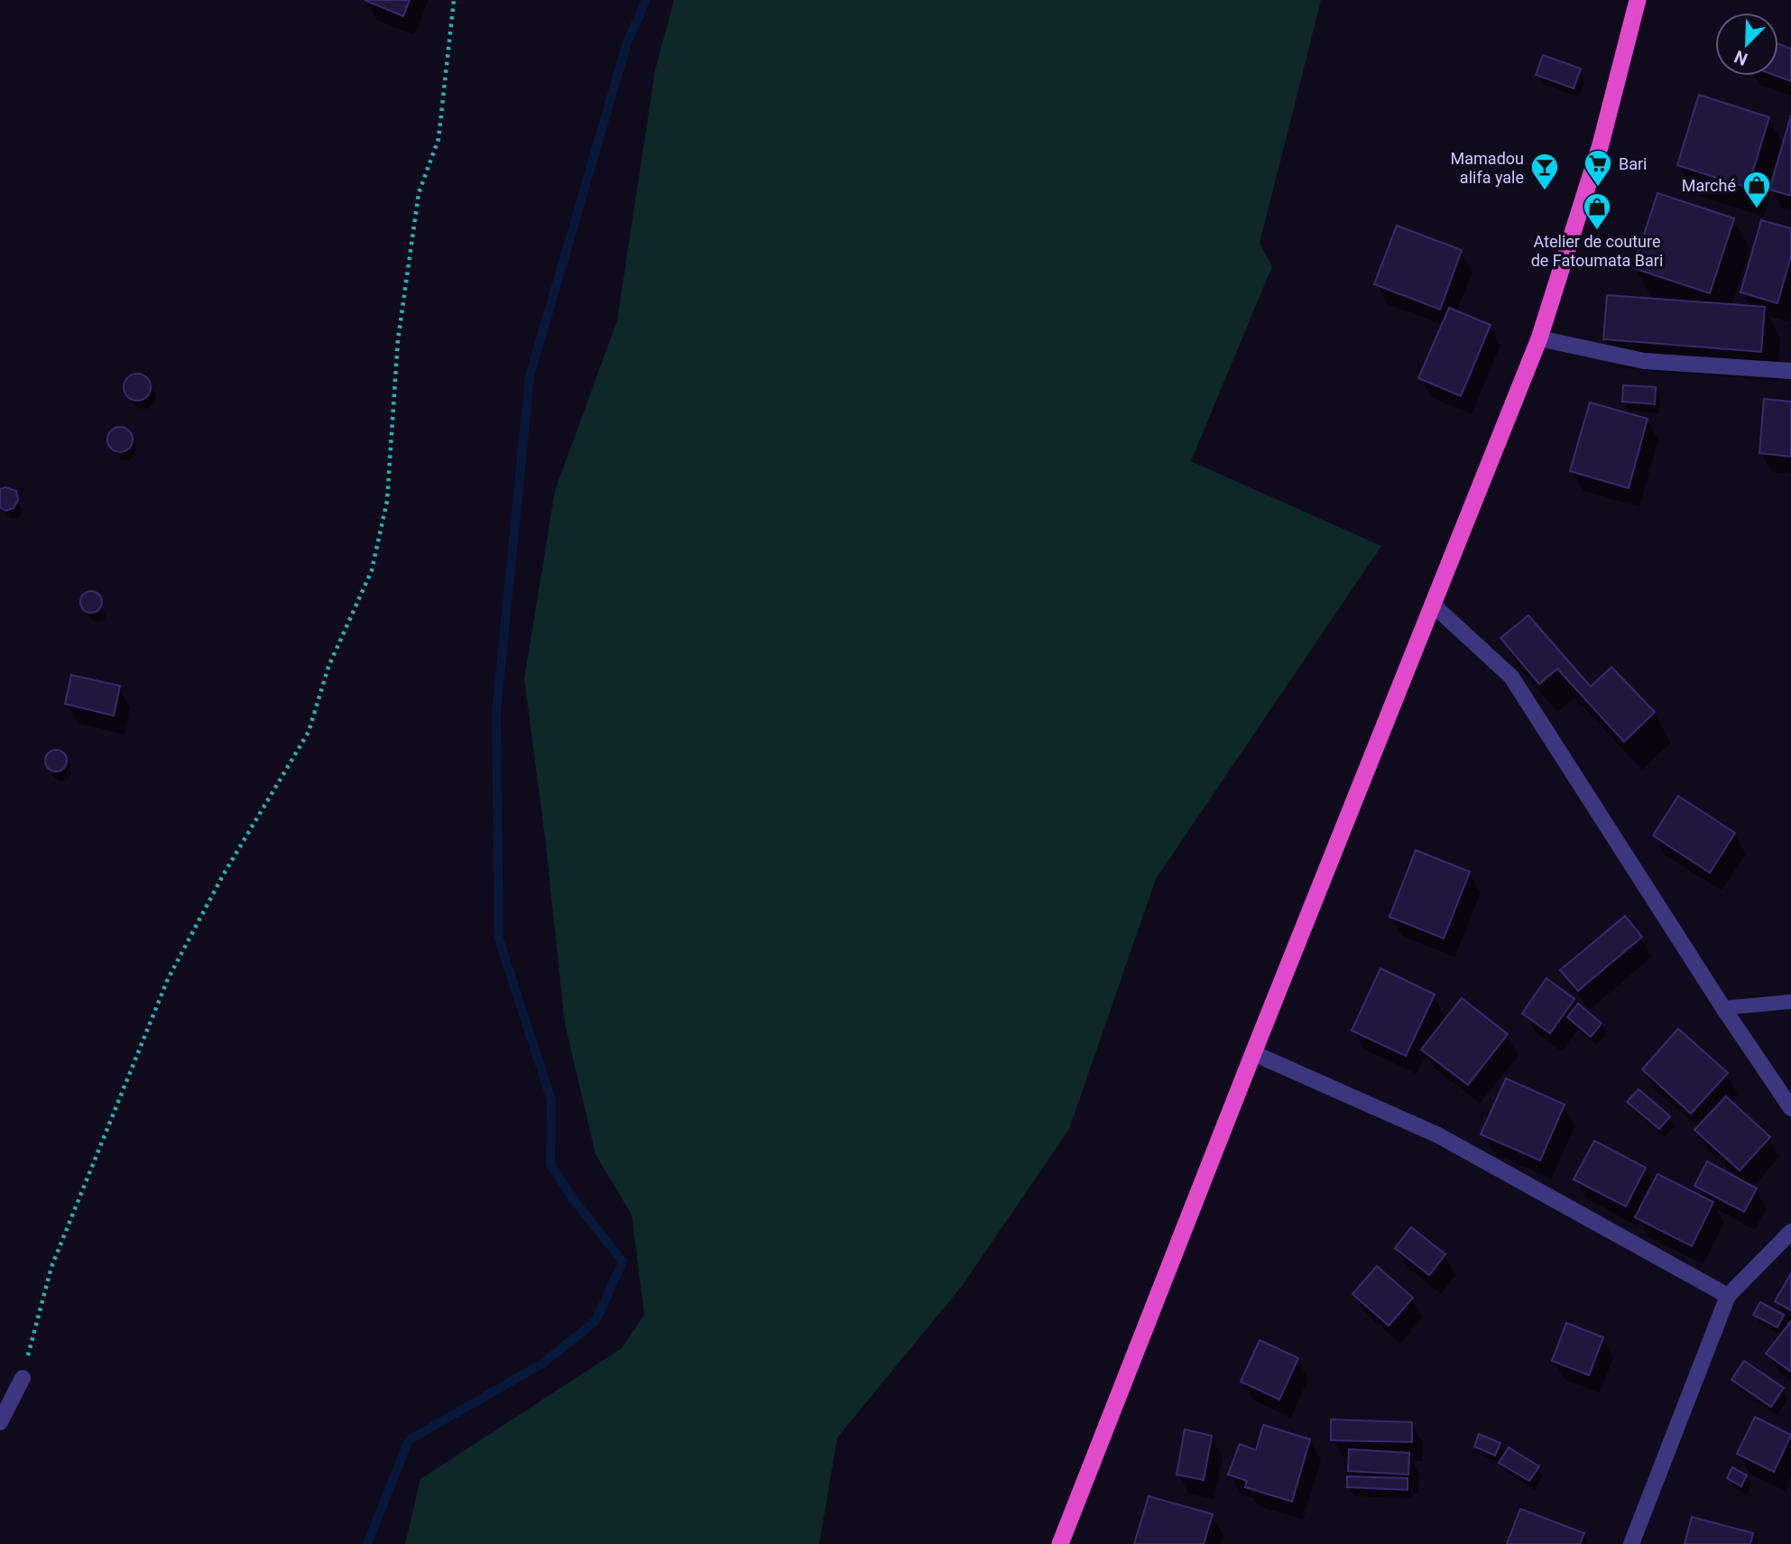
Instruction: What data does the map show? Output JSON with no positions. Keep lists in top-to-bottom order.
{
  "places": {
    "supermarket": ["Bari"],
    "bar": ["Mamadou alifa yale"],
    "shop": ["Marché", "Atelier de couture de Fatoumata Bari"]
  },
  "north": "bottom left"
}
